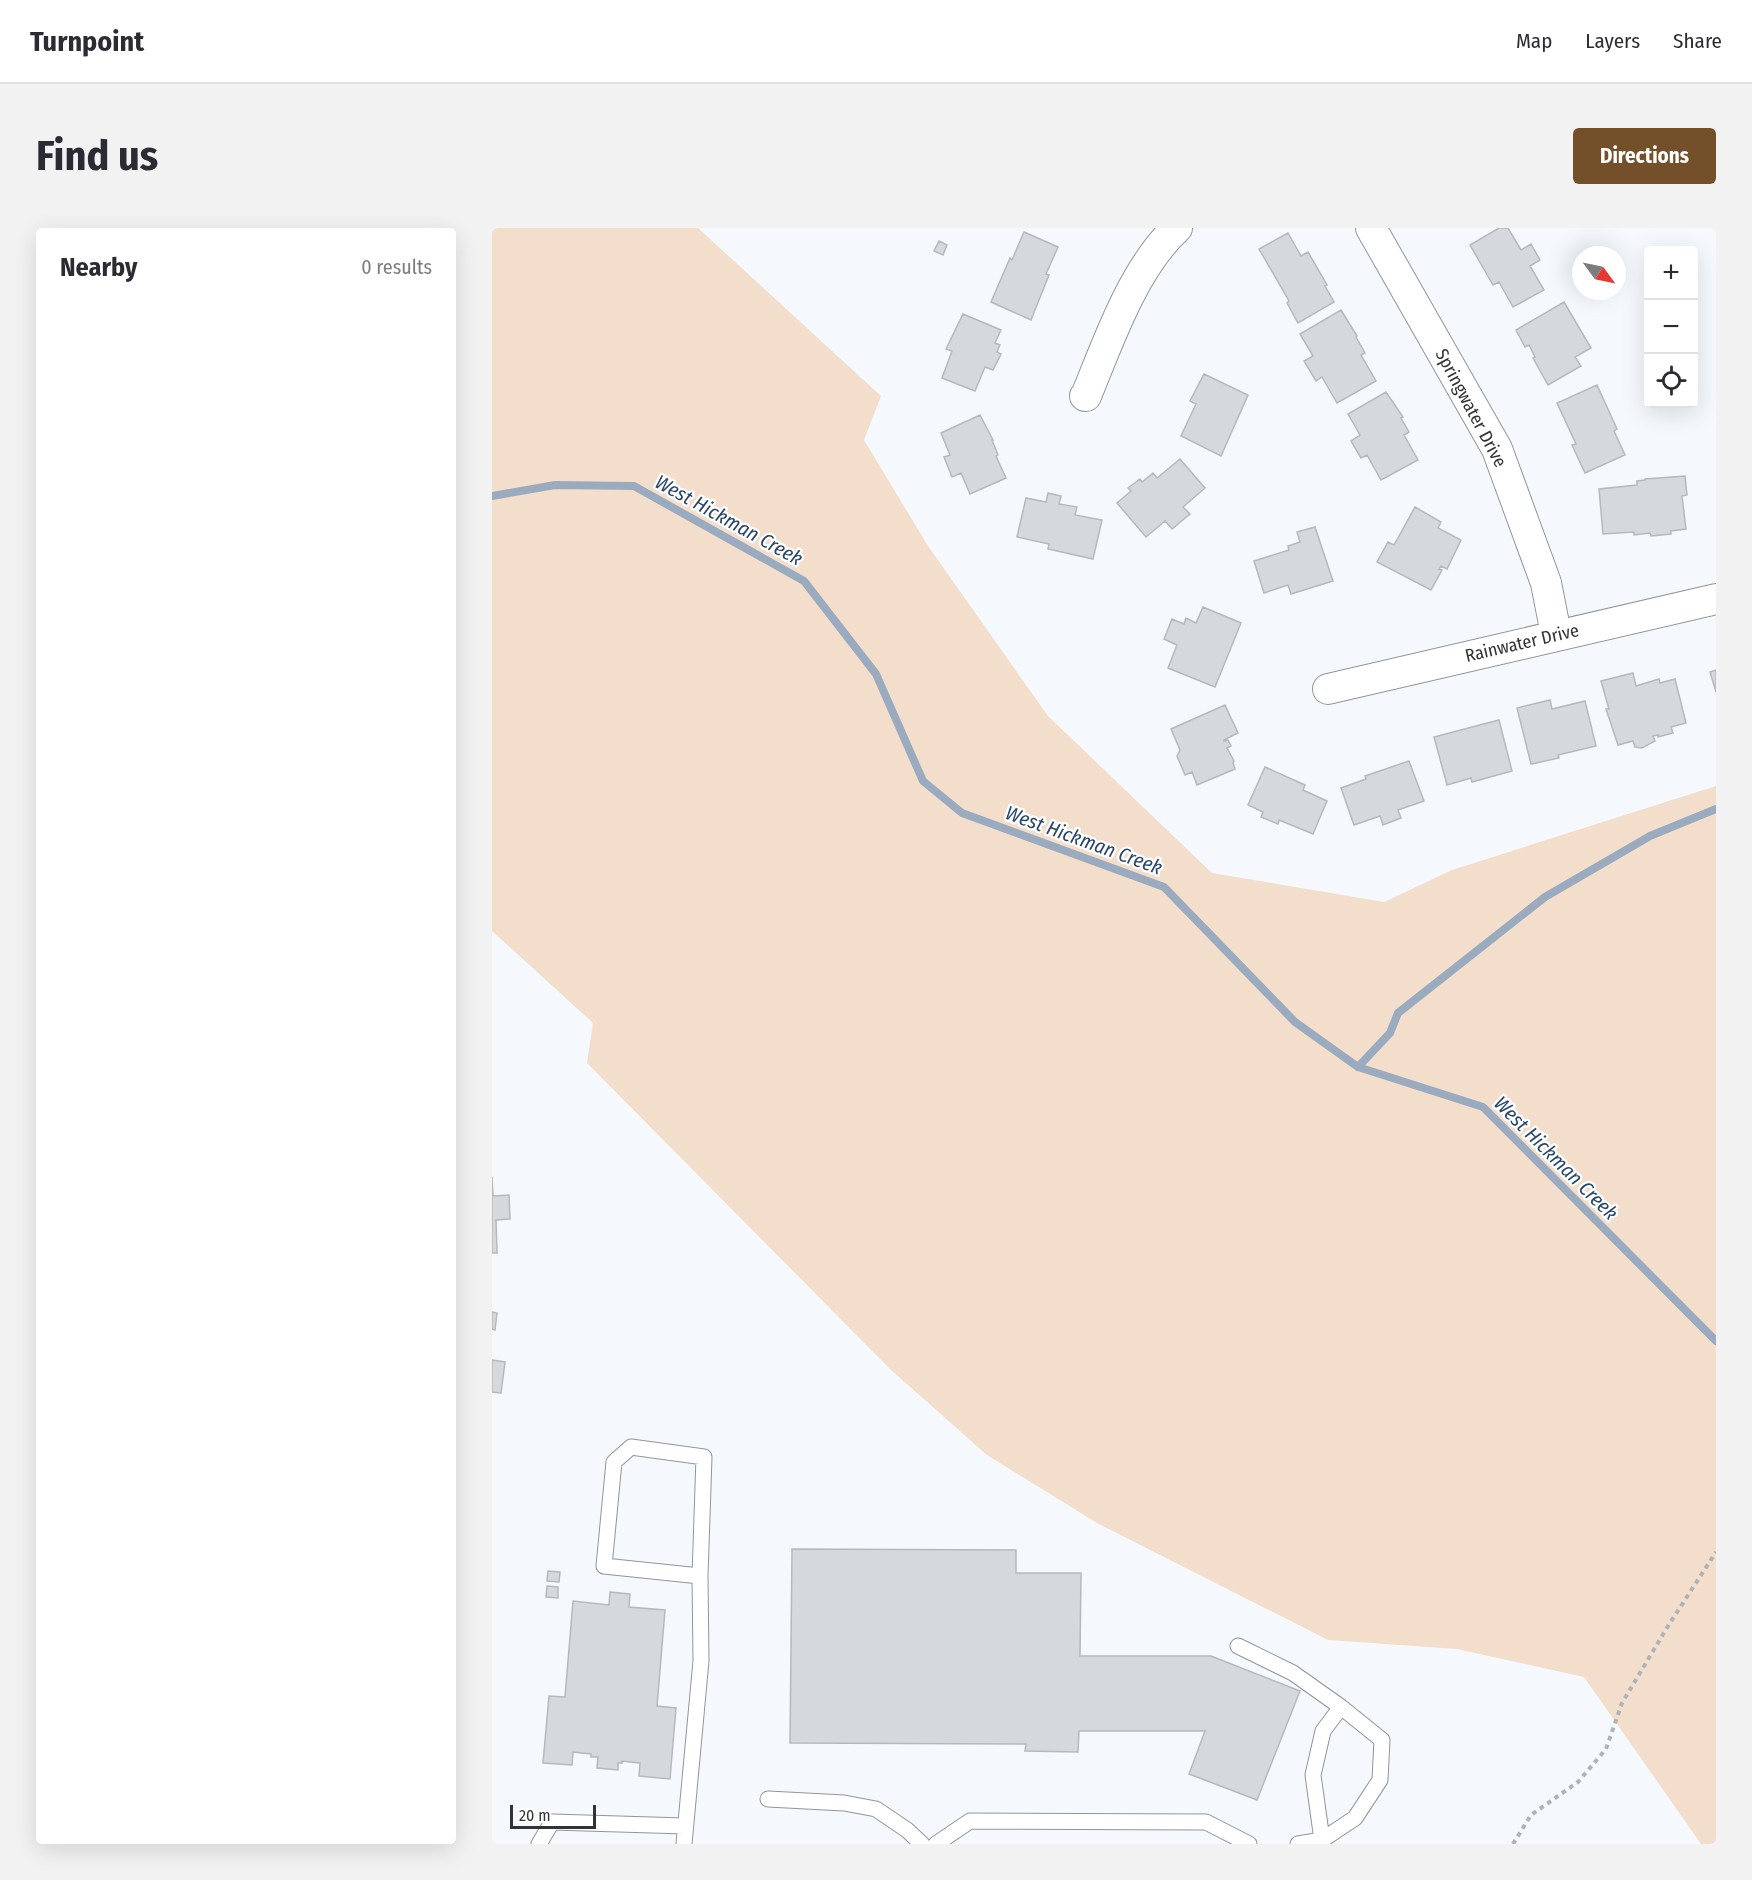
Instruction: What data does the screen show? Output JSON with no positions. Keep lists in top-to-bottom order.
{
  "streets": {
    "street": ["Springwater Drive", "Rainwater Drive"]
  },
  "crossings": [
    ["Springwater Drive", "Rainwater Drive"]
  ],
  "water": ["West Hickman Creek"],
  "scale_bar": "20 m",
  "north": "bottom right",
  "page": {
    "header": "Turnpoint",
    "nav": ["Map", "Layers", "Share"],
    "buttons": "Directions",
    "title": "Find us",
    "heading": ["Nearby", "0 results"],
    "map_buttons": ["+", "−"],
    "scale": "20 m"
  }
}
